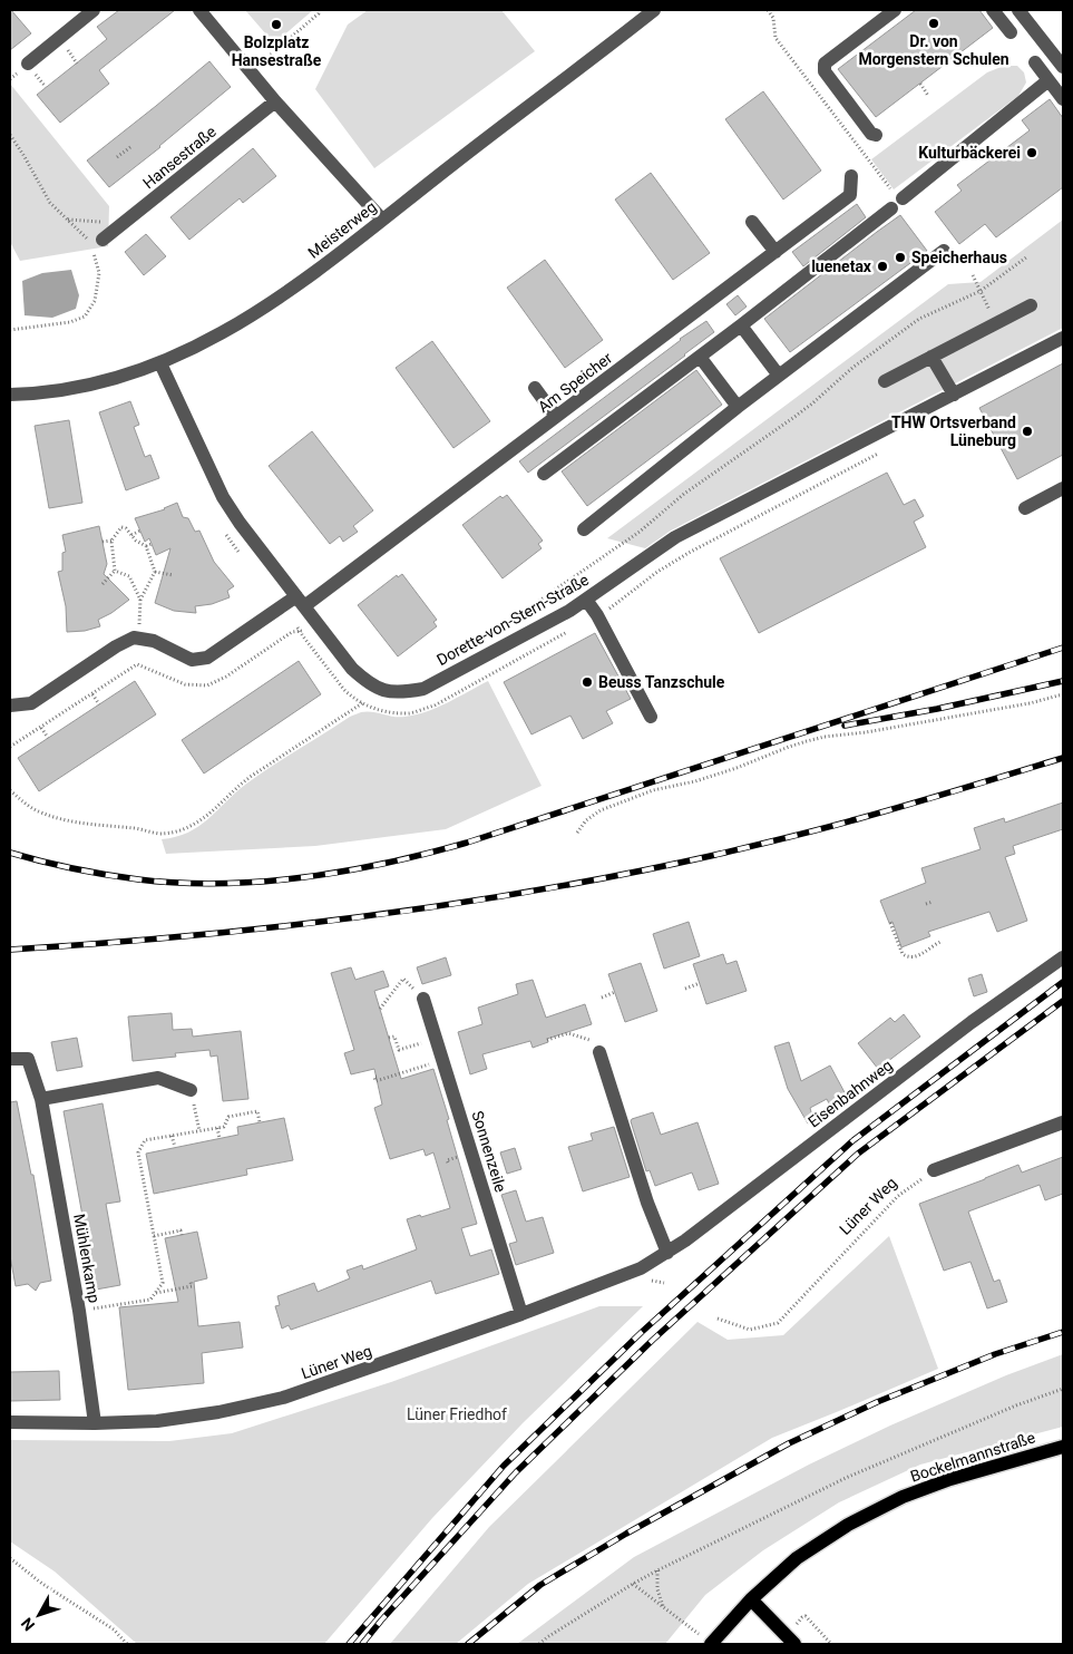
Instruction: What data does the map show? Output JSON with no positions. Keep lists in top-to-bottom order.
{
  "streets": {
    "main road": ["Bockelmannstraße"],
    "street": [
      "Hansestraße",
      "Meisterweg",
      "Am Speicher",
      "Dorette-von-Stern-Straße",
      "Eisenbahnweg",
      "Sonnenzeile",
      "Lüner Weg",
      "Mühlenkamp"
    ]
  },
  "crossings": [
    ["Eisenbahnweg", "Lüner Weg"],
    ["Sonnenzeile", "Lüner Weg"],
    ["Lüner Weg", "Mühlenkamp"]
  ],
  "parks": ["Lüner Friedhof"],
  "places": [
    "Dr. von Morgenstern Schulen",
    "Bolzplatz Hansestraße",
    "Kulturbäckerei",
    "Speicherhaus",
    "luenetax",
    "THW Ortsverband Lüneburg",
    "Beuss Tanzschule"
  ],
  "north": "bottom left"
}
